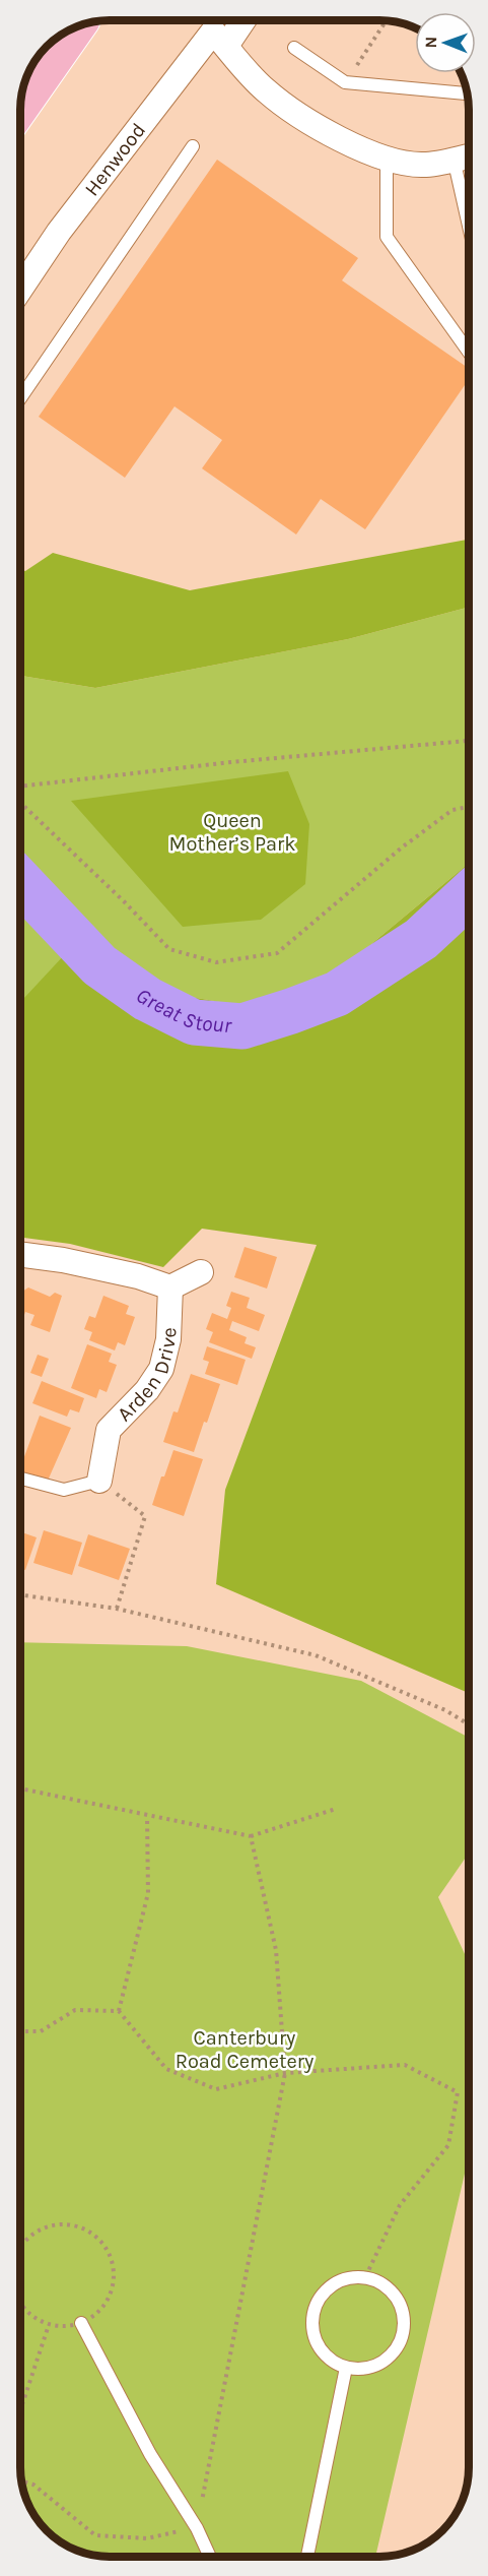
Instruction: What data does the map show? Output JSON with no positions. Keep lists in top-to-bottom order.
{
  "streets": {
    "street": ["Henwood", "Arden Drive"]
  },
  "water": ["Great Stour"],
  "parks": ["Queen Mother’s Park", "Canterbury Road Cemetery"],
  "north": "left"
}
